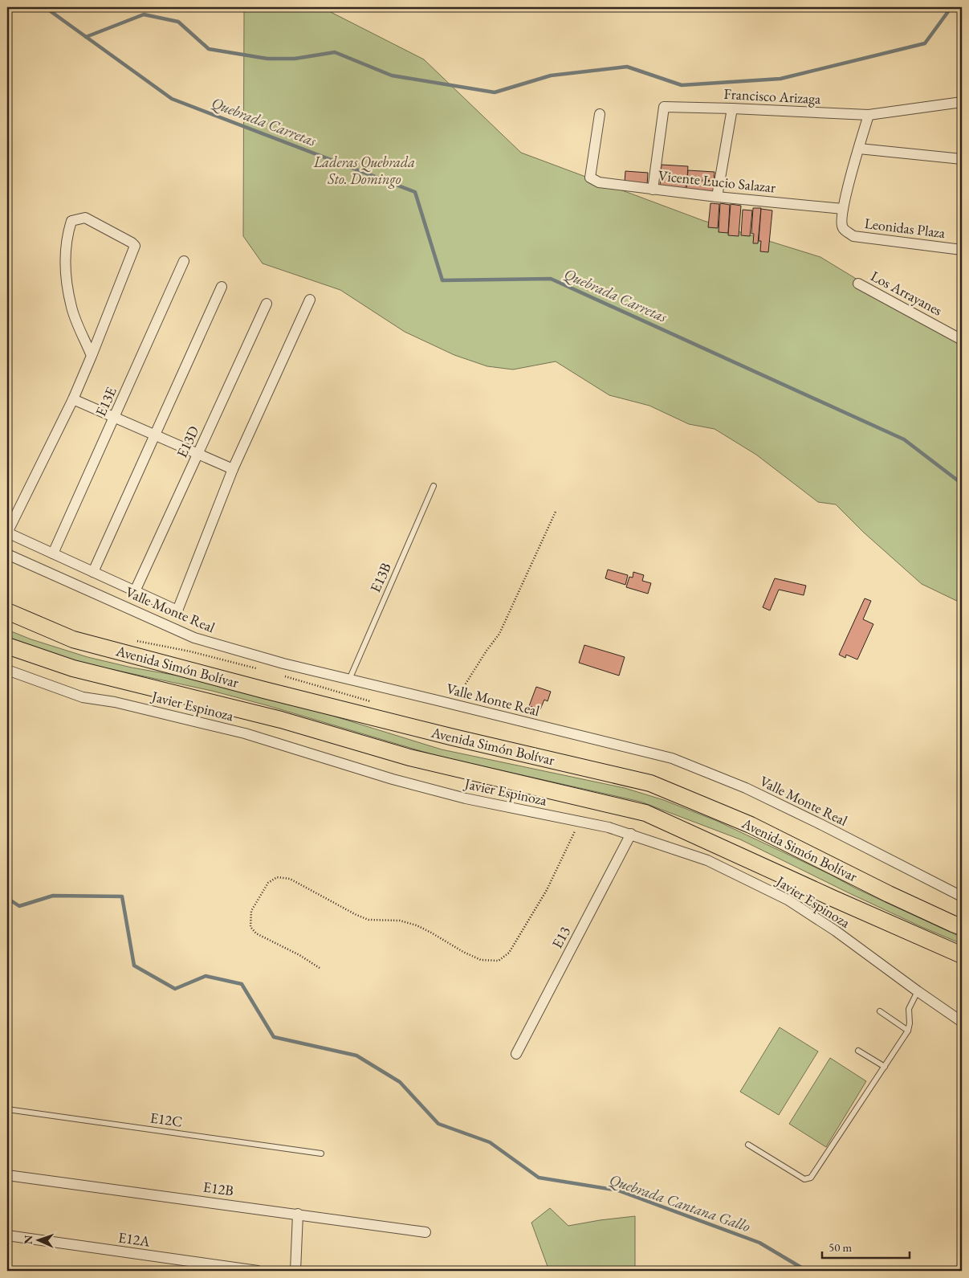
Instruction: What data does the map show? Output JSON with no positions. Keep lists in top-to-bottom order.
{
  "streets": {
    "highway": ["Avenida Simón Bolívar"],
    "street": [
      "Francisco Arizaga",
      "Vicente Lucio Salazar",
      "Leonidas Plaza",
      "Los Arrayanes",
      "E13E",
      "E13D",
      "Valle Monte Real",
      "Javier Espinoza",
      "E13",
      "E12B",
      "E12A"
    ],
    "lane": ["E13B", "E12C"]
  },
  "crossings": [
    ["Francisco Arizaga", "Vicente Lucio Salazar"],
    ["Vicente Lucio Salazar", "Leonidas Plaza"],
    ["E13B", "Valle Monte Real"],
    ["Javier Espinoza", "E13"]
  ],
  "water": ["Quebrada Carretas", "Quebrada Cantana Gallo"],
  "parks": ["Laderas Quebrada Sto. Domingo"],
  "scale_bar": "50 m",
  "north": "left"
}
